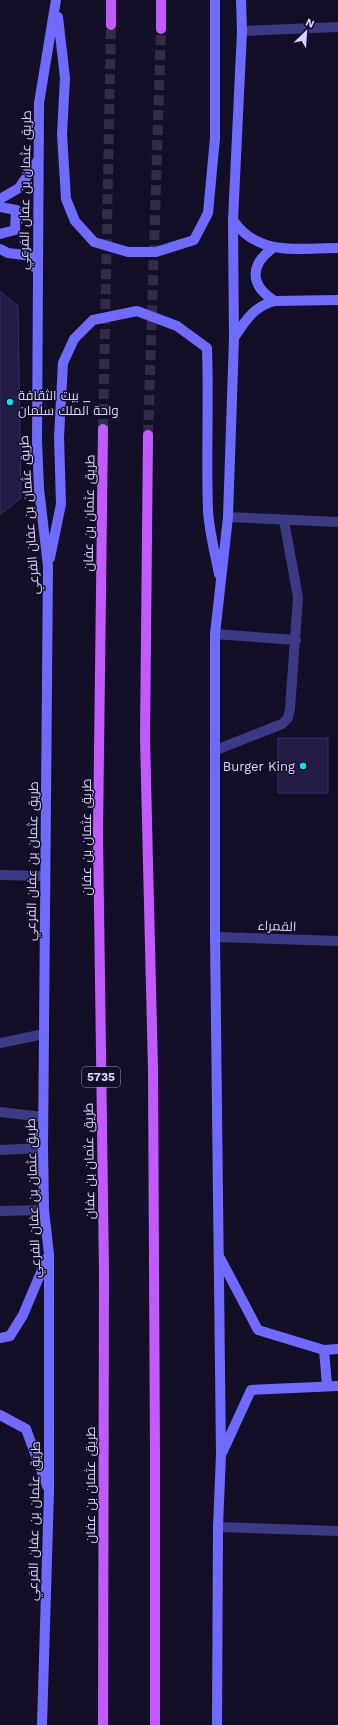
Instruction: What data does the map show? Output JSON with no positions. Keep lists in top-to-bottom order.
{
  "streets": {
    "main road": ["طريق عثمان بن عفان", "5735"],
    "street": ["طريق عثمان بن عفان الفرعي", "القمراء"]
  },
  "places": ["بيت الثقافة _ واحة الملك سلمان", "Burger King"],
  "north": "top right"
}
